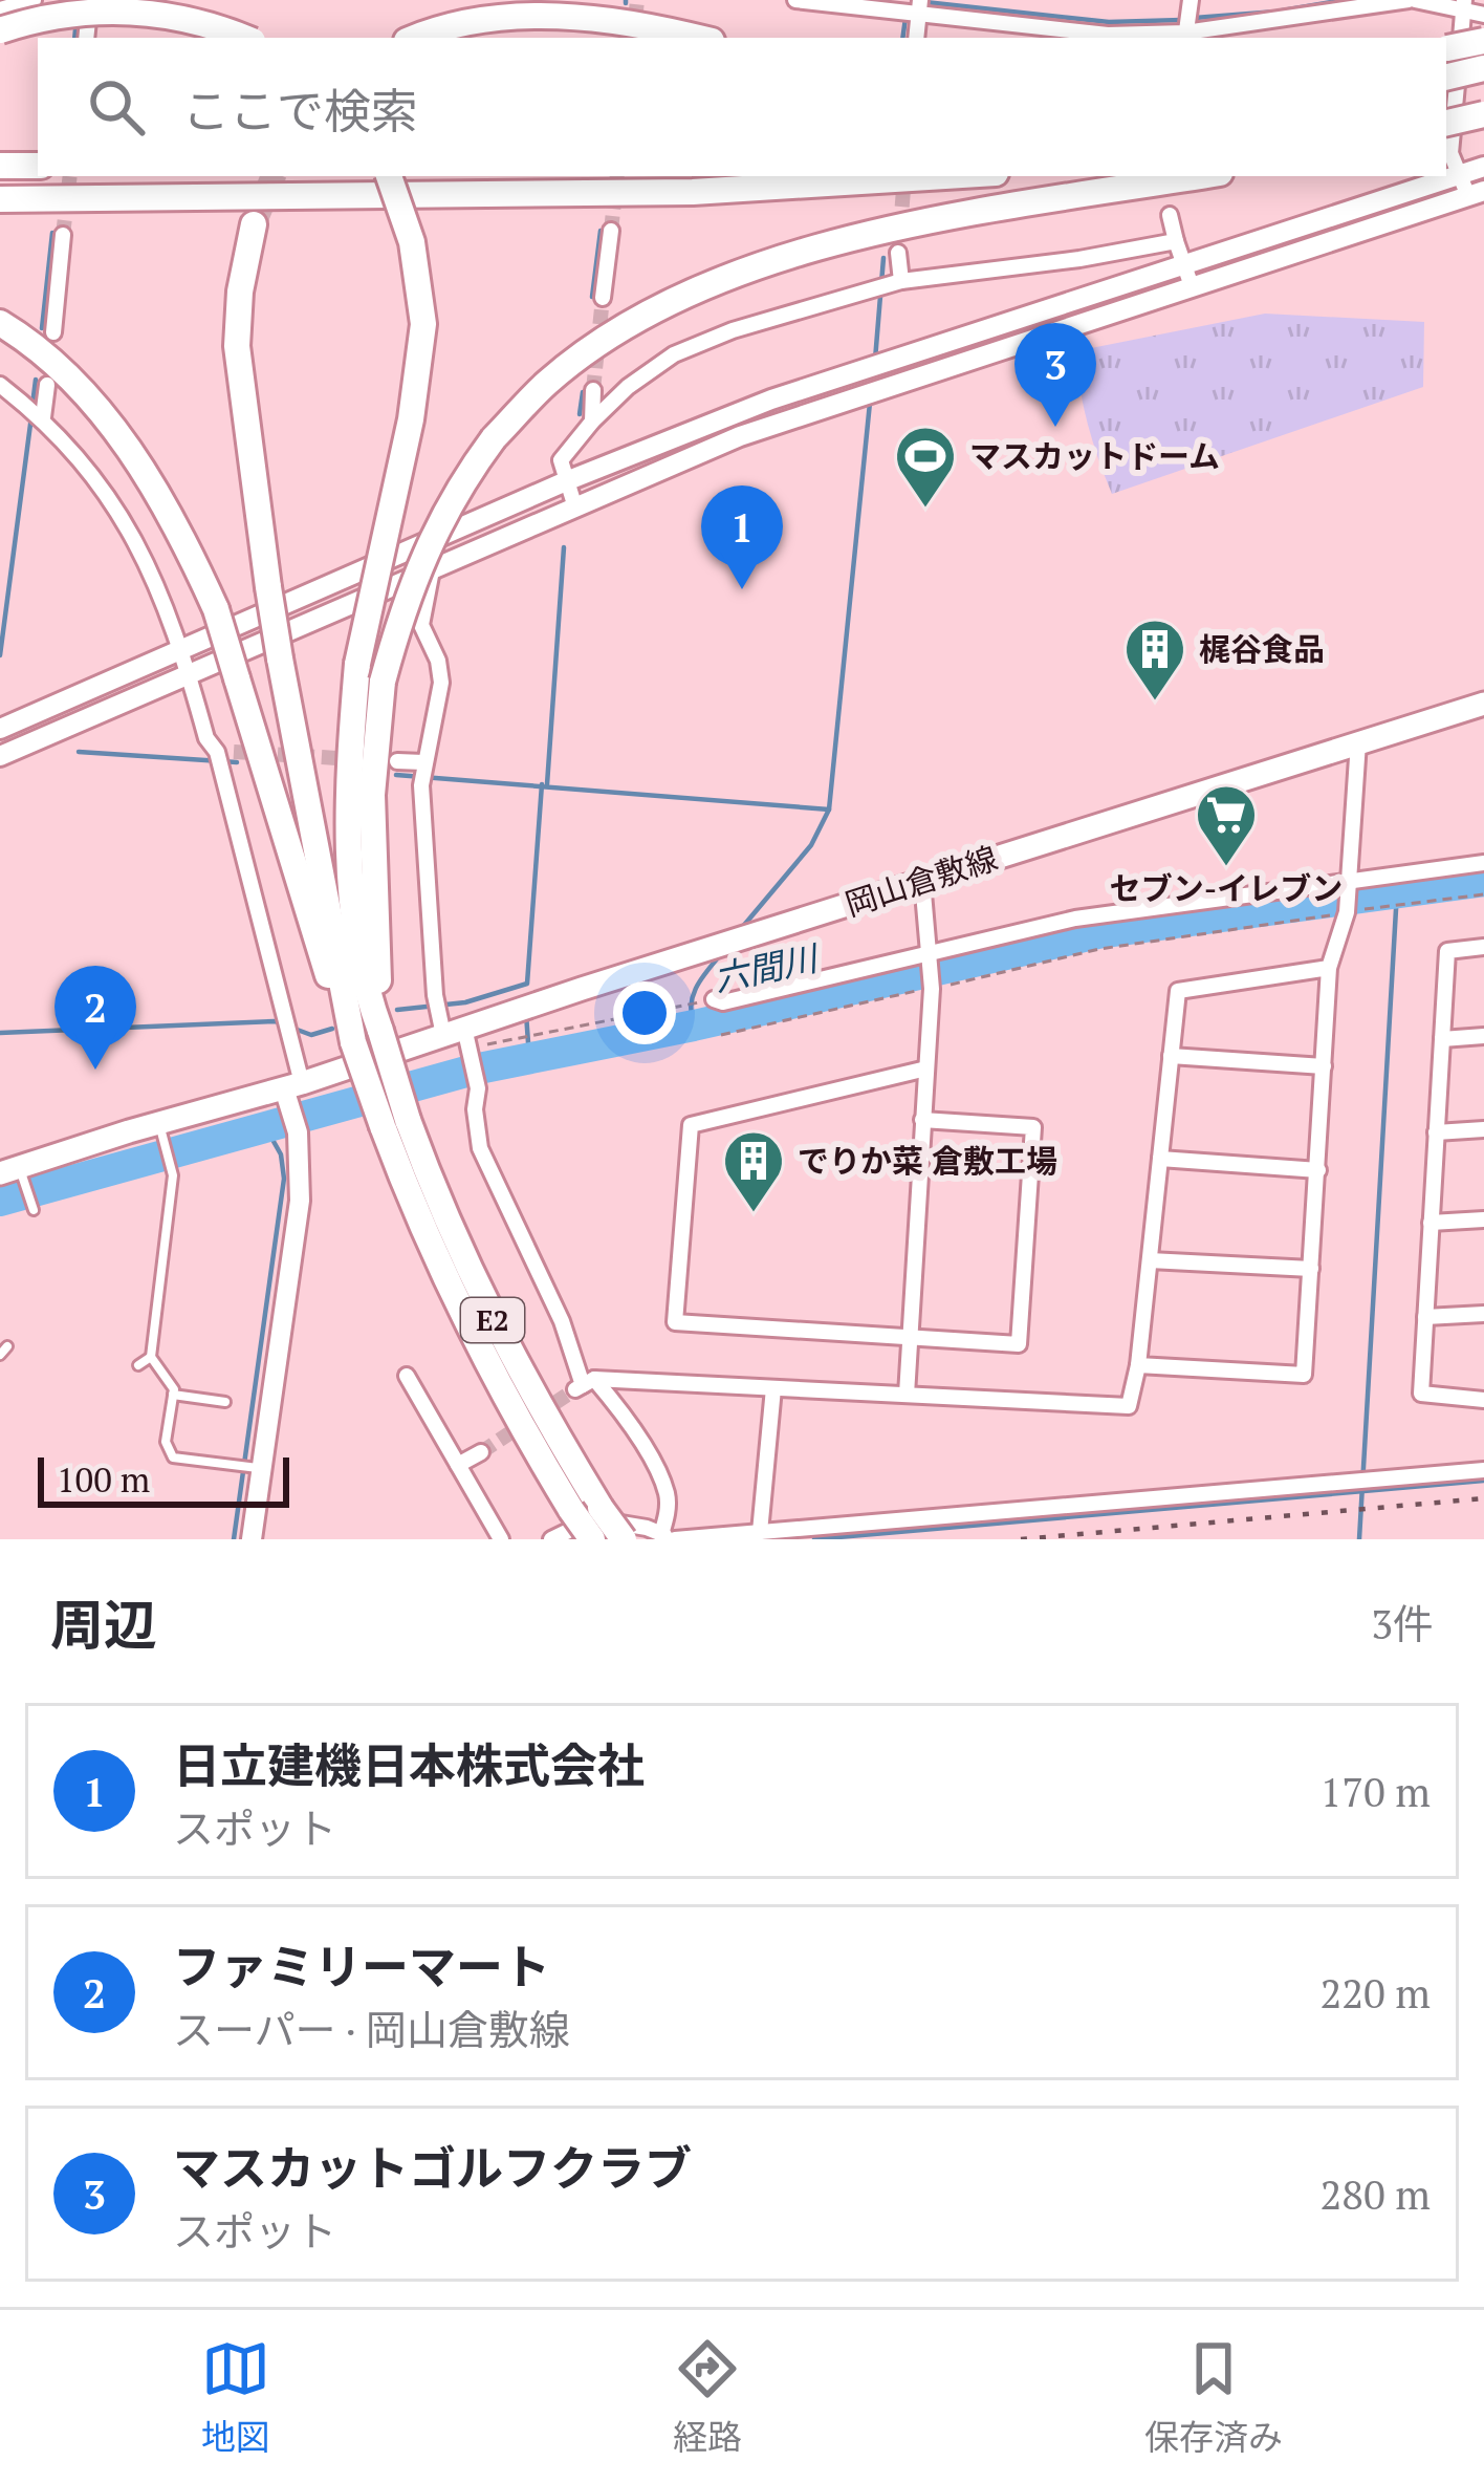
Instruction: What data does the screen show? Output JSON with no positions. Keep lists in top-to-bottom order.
{
  "streets": {
    "highway": ["E2"],
    "main road": ["岡山倉敷線"]
  },
  "water": ["六間川"],
  "places": {
    "sports": ["マスカットドーム"],
    "building": ["梶谷食品", "でりか菜 倉敷工場"],
    "supermarket": ["セブン-イレブン"]
  },
  "scale_bar": "100 m",
  "page": {
    "search": "ここで検索",
    "pins": ["3", "1", "2"],
    "scale": "100 m",
    "heading": ["周辺", "3件"],
    "list": [
      {
        "mark": "1",
        "name": "日立建機日本株式会社",
        "note": "スポット",
        "value": "170 m"
      },
      {
        "mark": "2",
        "name": "ファミリーマート",
        "note": "スーパー · 岡山倉敷線",
        "value": "220 m"
      },
      {
        "mark": "3",
        "name": "マスカットゴルフクラブ",
        "note": "スポット",
        "value": "280 m"
      }
    ],
    "nav": ["地図", "経路", "保存済み"]
  }
}
